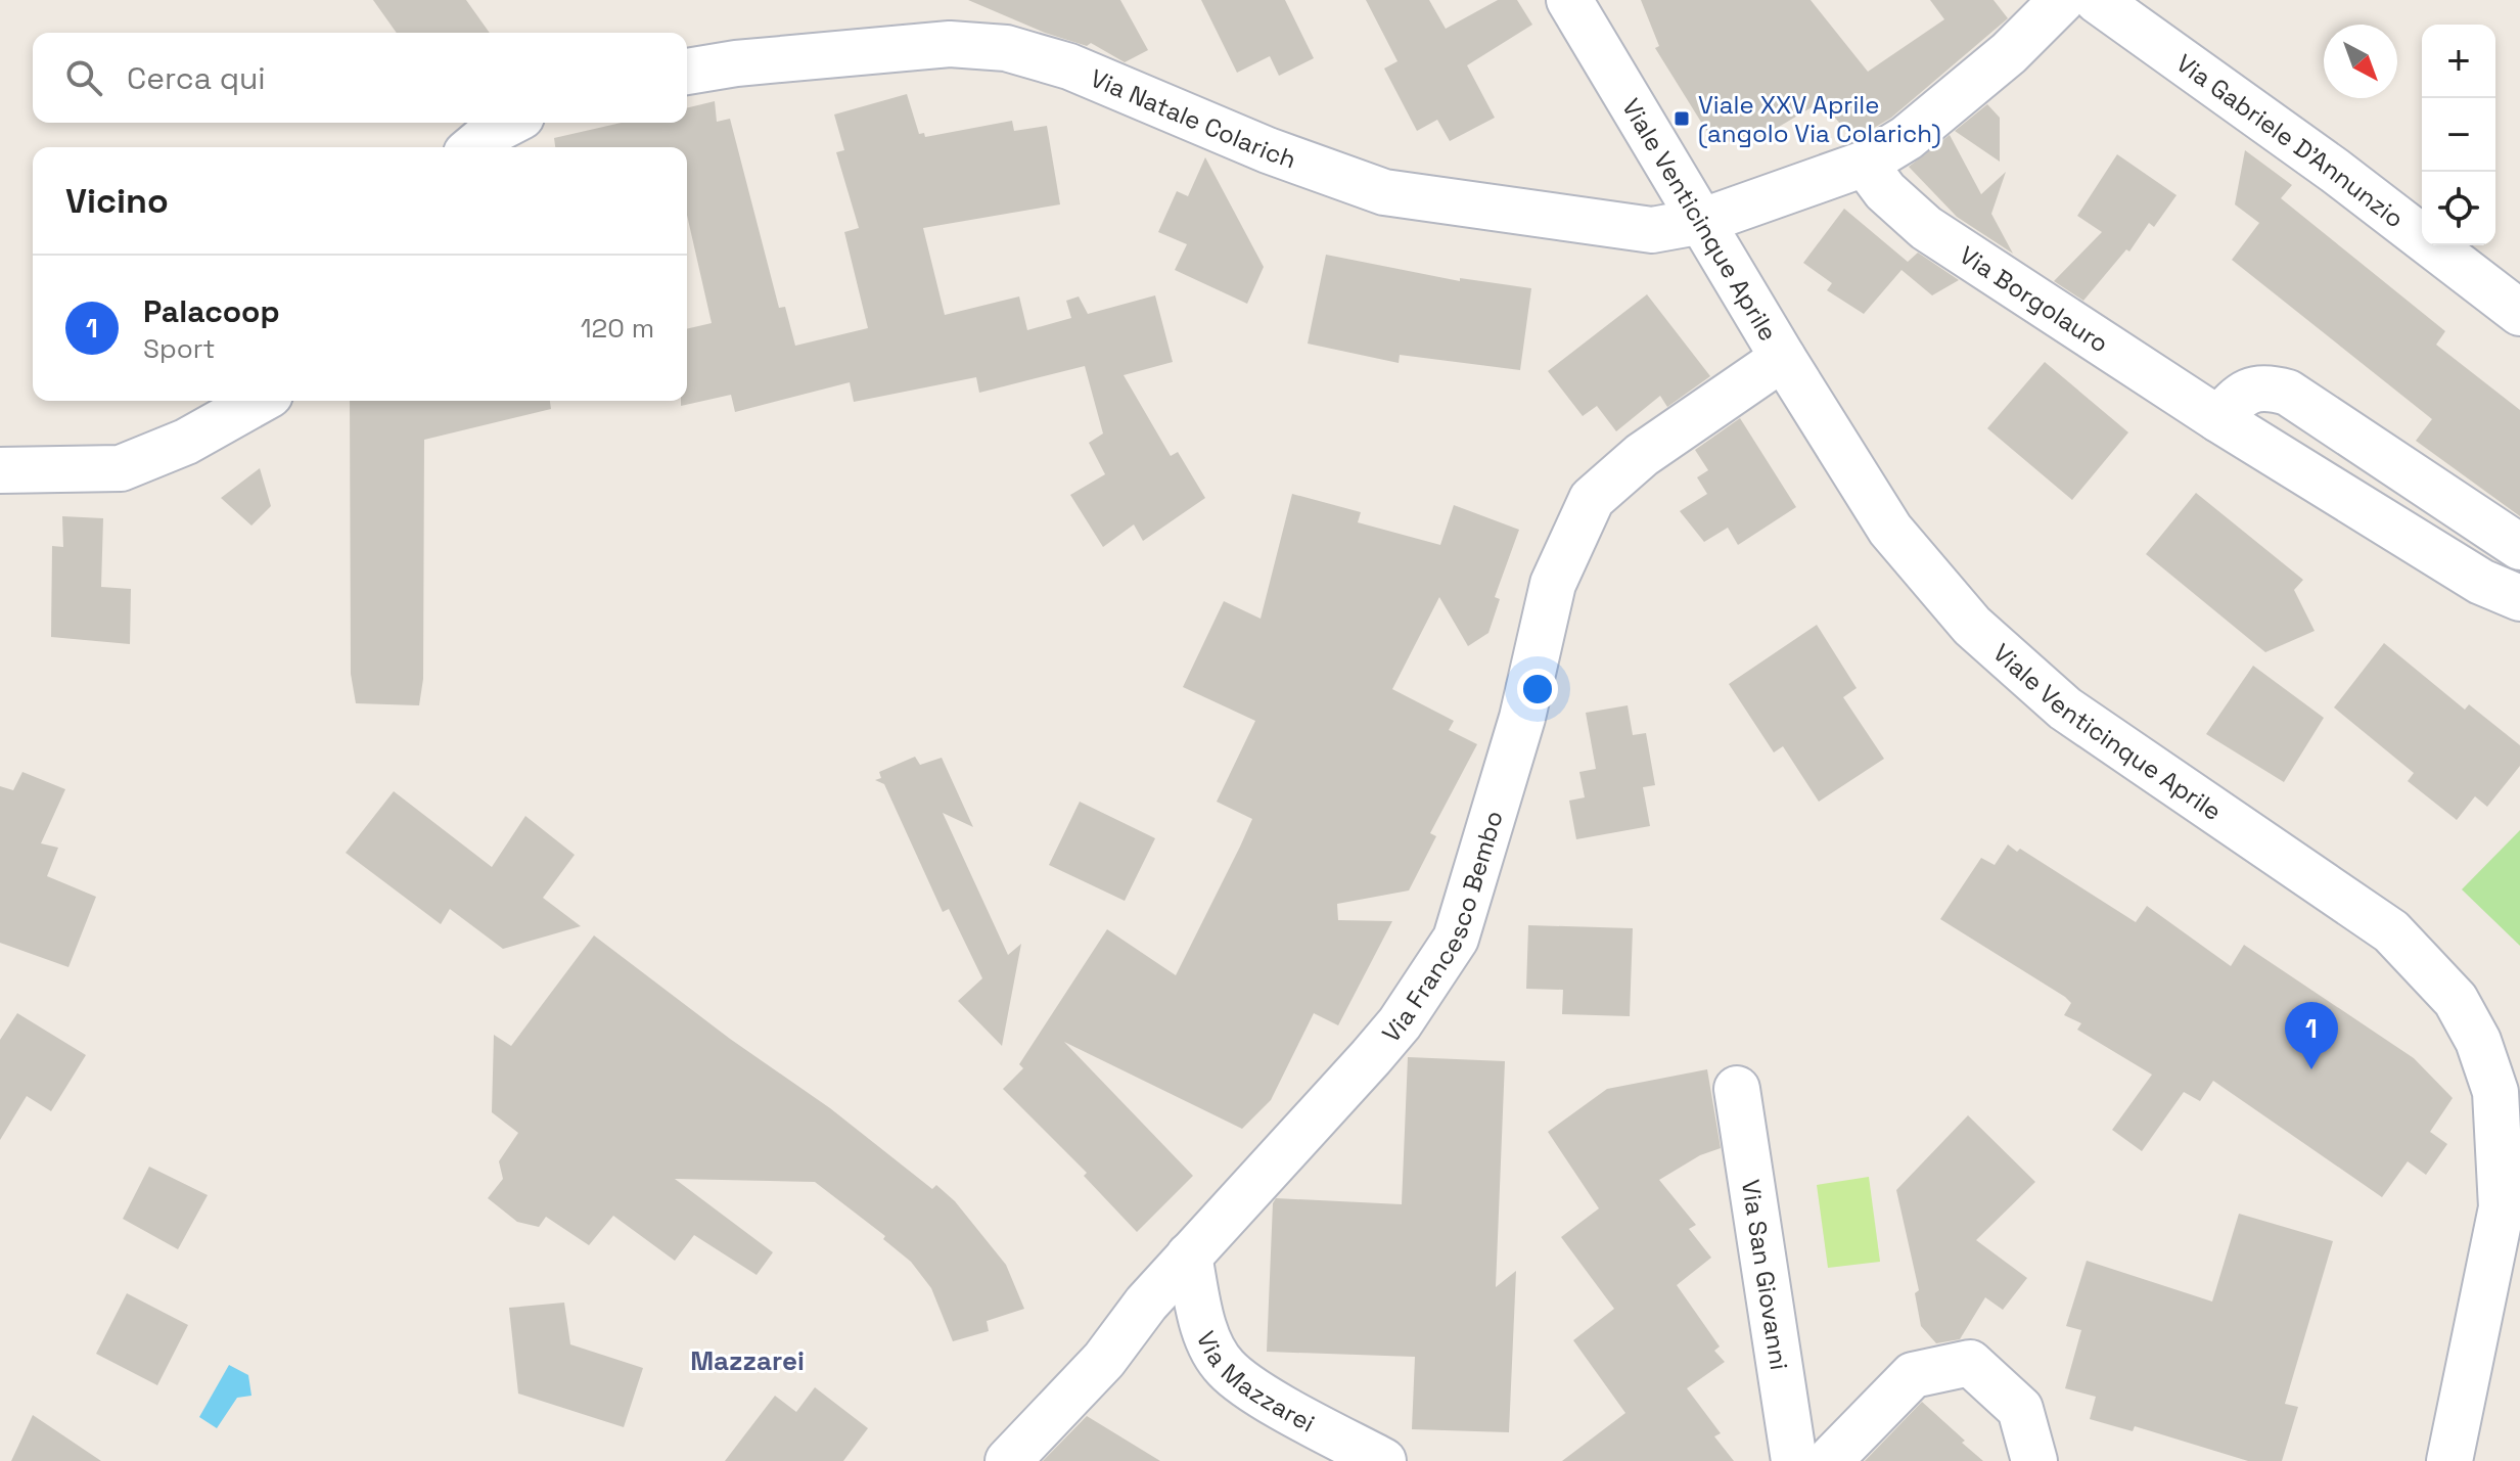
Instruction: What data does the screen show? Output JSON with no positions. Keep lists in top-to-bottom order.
{
  "streets": {
    "street": [
      "Via Natale Colarich",
      "Via Gabriele D'Annunzio",
      "Viale Venticinque Aprile",
      "Via Borgolauro",
      "Via Francesco Bembo",
      "Via San Giovanni",
      "Via Mazzarei"
    ]
  },
  "crossings": [
    ["Via Natale Colarich", "Viale Venticinque Aprile"],
    ["Via Natale Colarich", "Via Borgolauro"],
    ["Viale Venticinque Aprile", "Via Francesco Bembo"],
    ["Via Francesco Bembo", "Via Mazzarei"]
  ],
  "districts": ["Mazzarei"],
  "places": {
    "transit": ["Viale XXV Aprile (angolo Via Colarich)"]
  },
  "north": "bottom right",
  "page": {
    "map_buttons": ["+", "−"],
    "search": "Cerca qui",
    "heading": "Vicino",
    "list": [
      {
        "mark": "1",
        "name": "Palacoop",
        "note": "Sport",
        "value": "120 m"
      }
    ],
    "pins": "1"
  }
}
